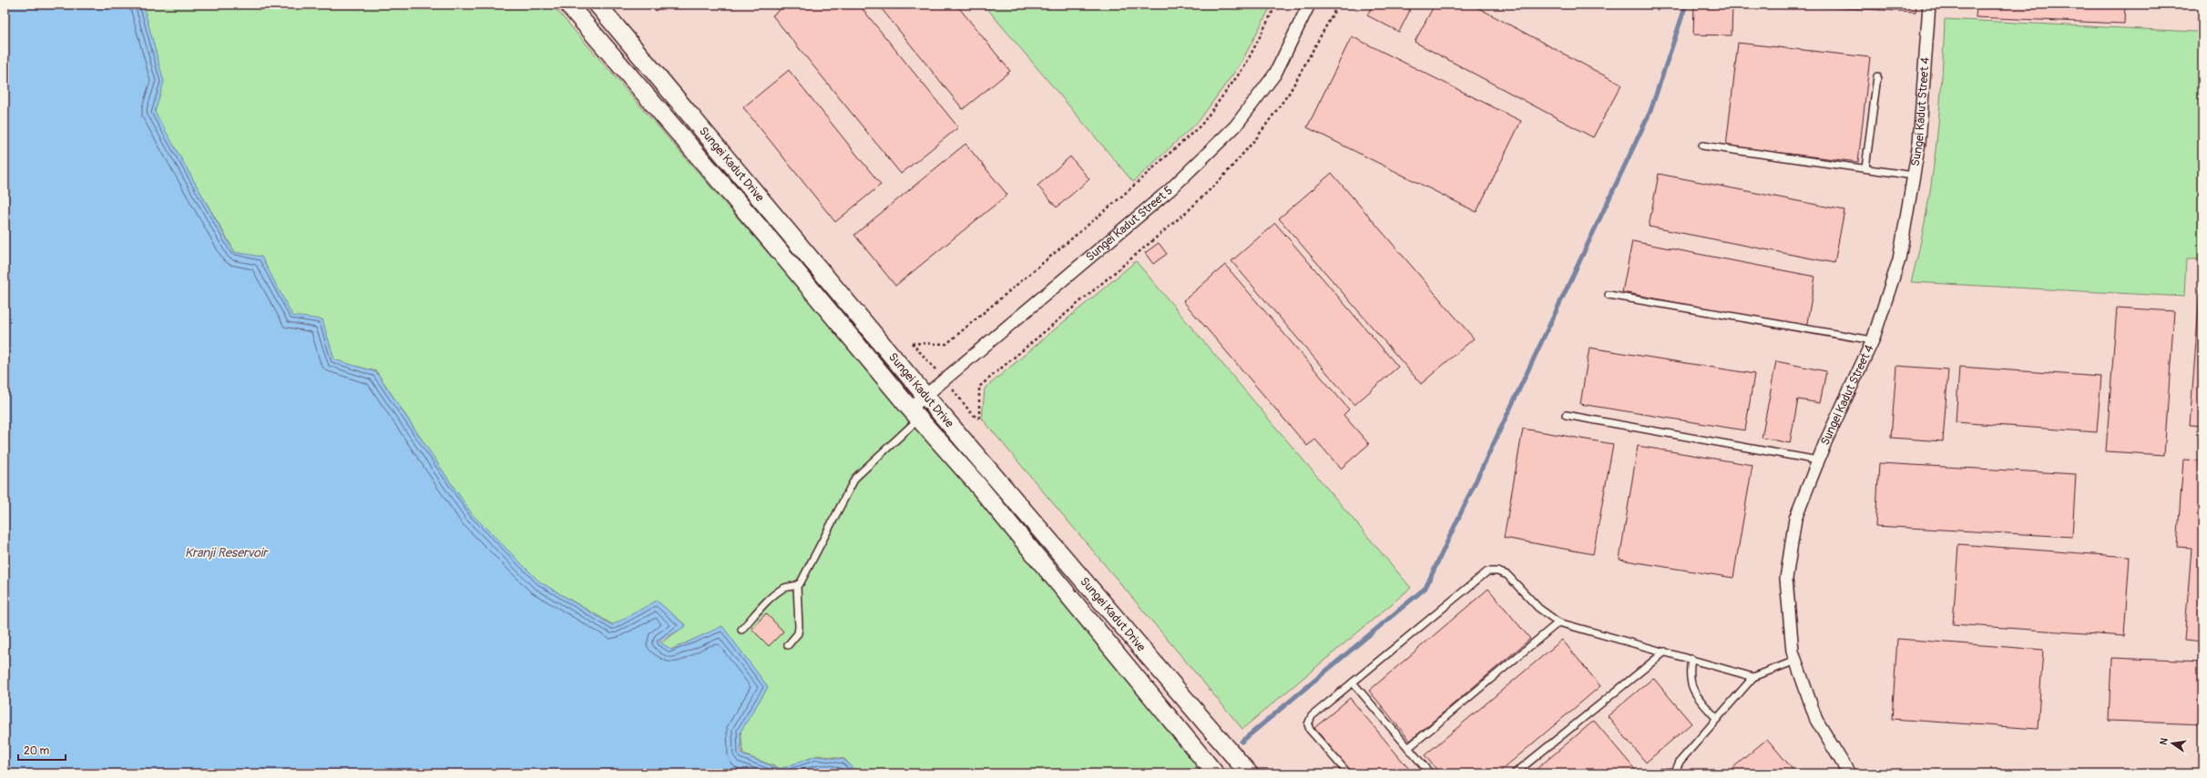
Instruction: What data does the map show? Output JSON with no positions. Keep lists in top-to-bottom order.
{
  "streets": {
    "main road": ["Sungei Kadut Drive"],
    "street": ["Sungei Kadut Street 4", "Sungei Kadut Street 5"]
  },
  "crossings": [
    ["Sungei Kadut Drive", "Sungei Kadut Street 5"]
  ],
  "water": ["Kranji Reservoir"],
  "scale_bar": "20 m",
  "north": "left"
}
